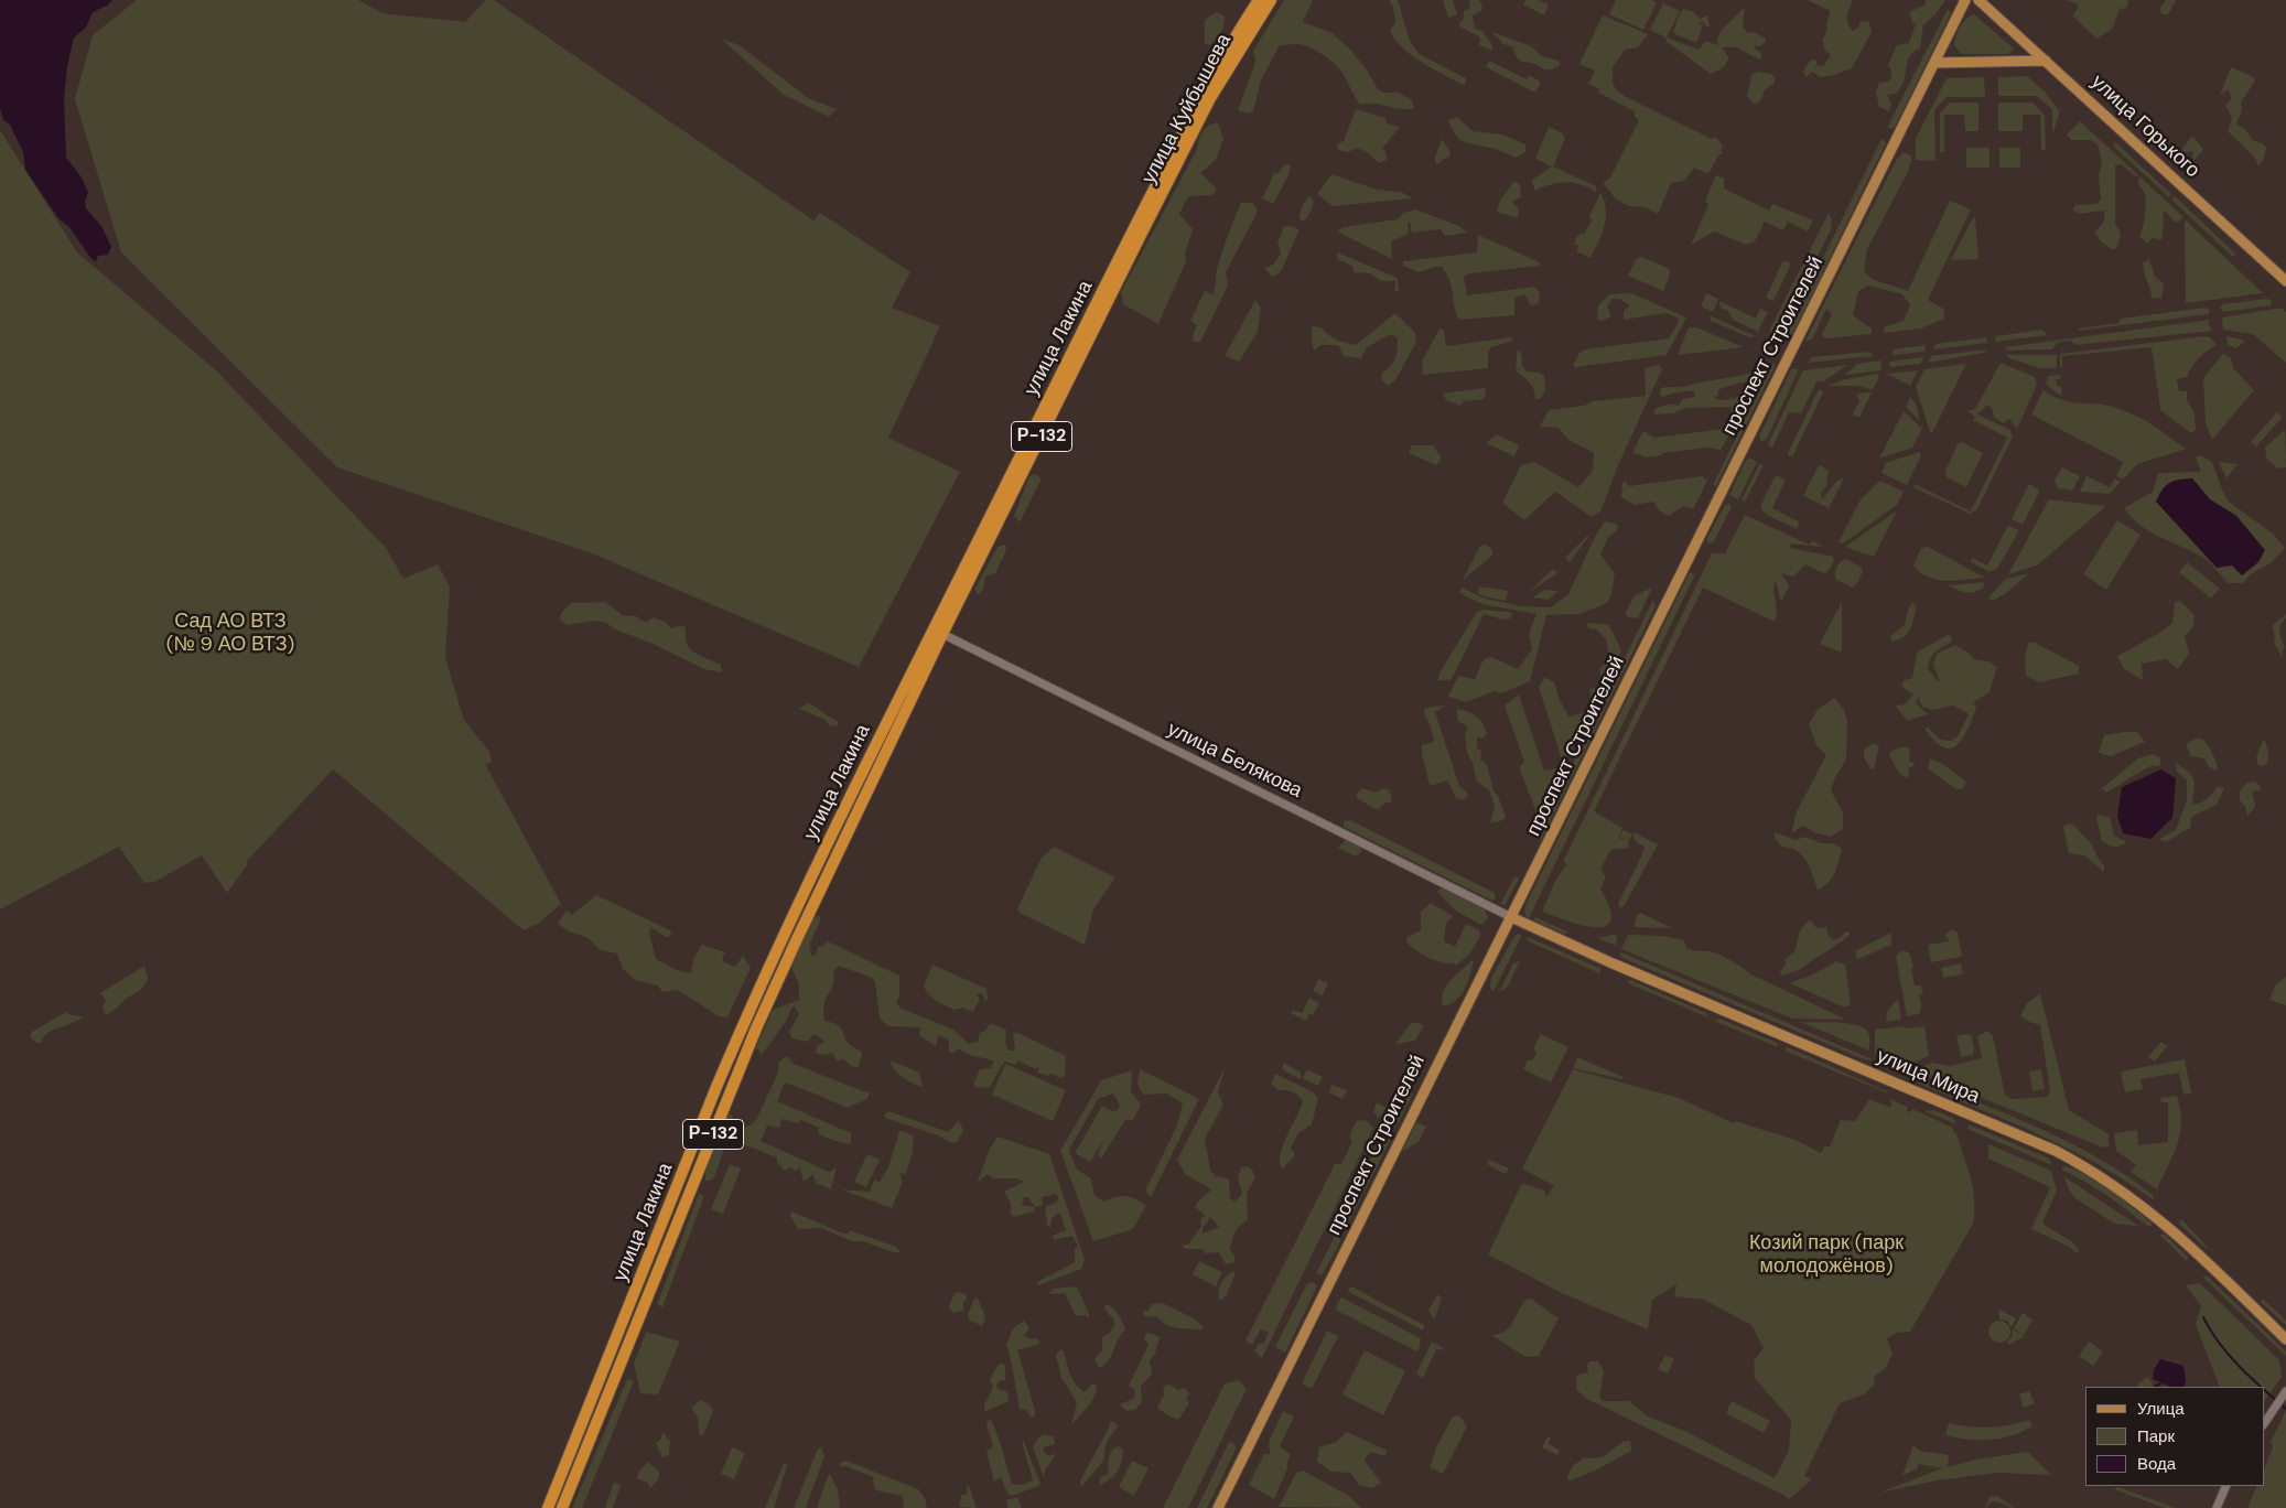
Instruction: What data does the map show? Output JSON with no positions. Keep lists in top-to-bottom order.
{
  "streets": {
    "highway": ["улица Куйбышева", "улица Лакина", "Р-132"],
    "main road": ["улица Горького", "проспект Строителей", "улица Мира"],
    "street": ["улица Белякова"]
  },
  "crossings": [
    ["улица Куйбышева", "улица Лакина"],
    ["улица Лакина", "улица Белякова"],
    ["проспект Строителей", "улица Белякова"],
    ["проспект Строителей", "улица Мира"],
    ["улица Белякова", "улица Мира"]
  ],
  "parks": ["Сад АО ВТЗ (№ 9 АО ВТЗ)", "Козий парк (парк молодожёнов)"],
  "legend": ["Улица", "Парк", "Вода"]
}
